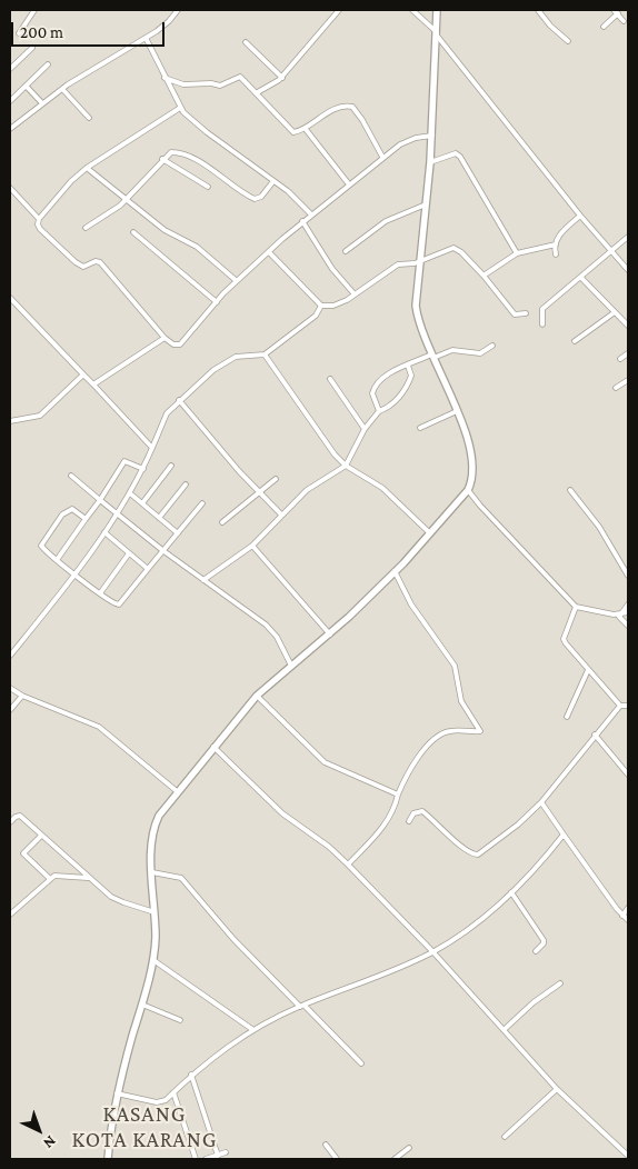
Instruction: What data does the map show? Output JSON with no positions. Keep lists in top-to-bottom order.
{
  "districts": ["KASANG KOTA KARANG"],
  "scale_bar": "200 m",
  "north": "bottom right"
}
